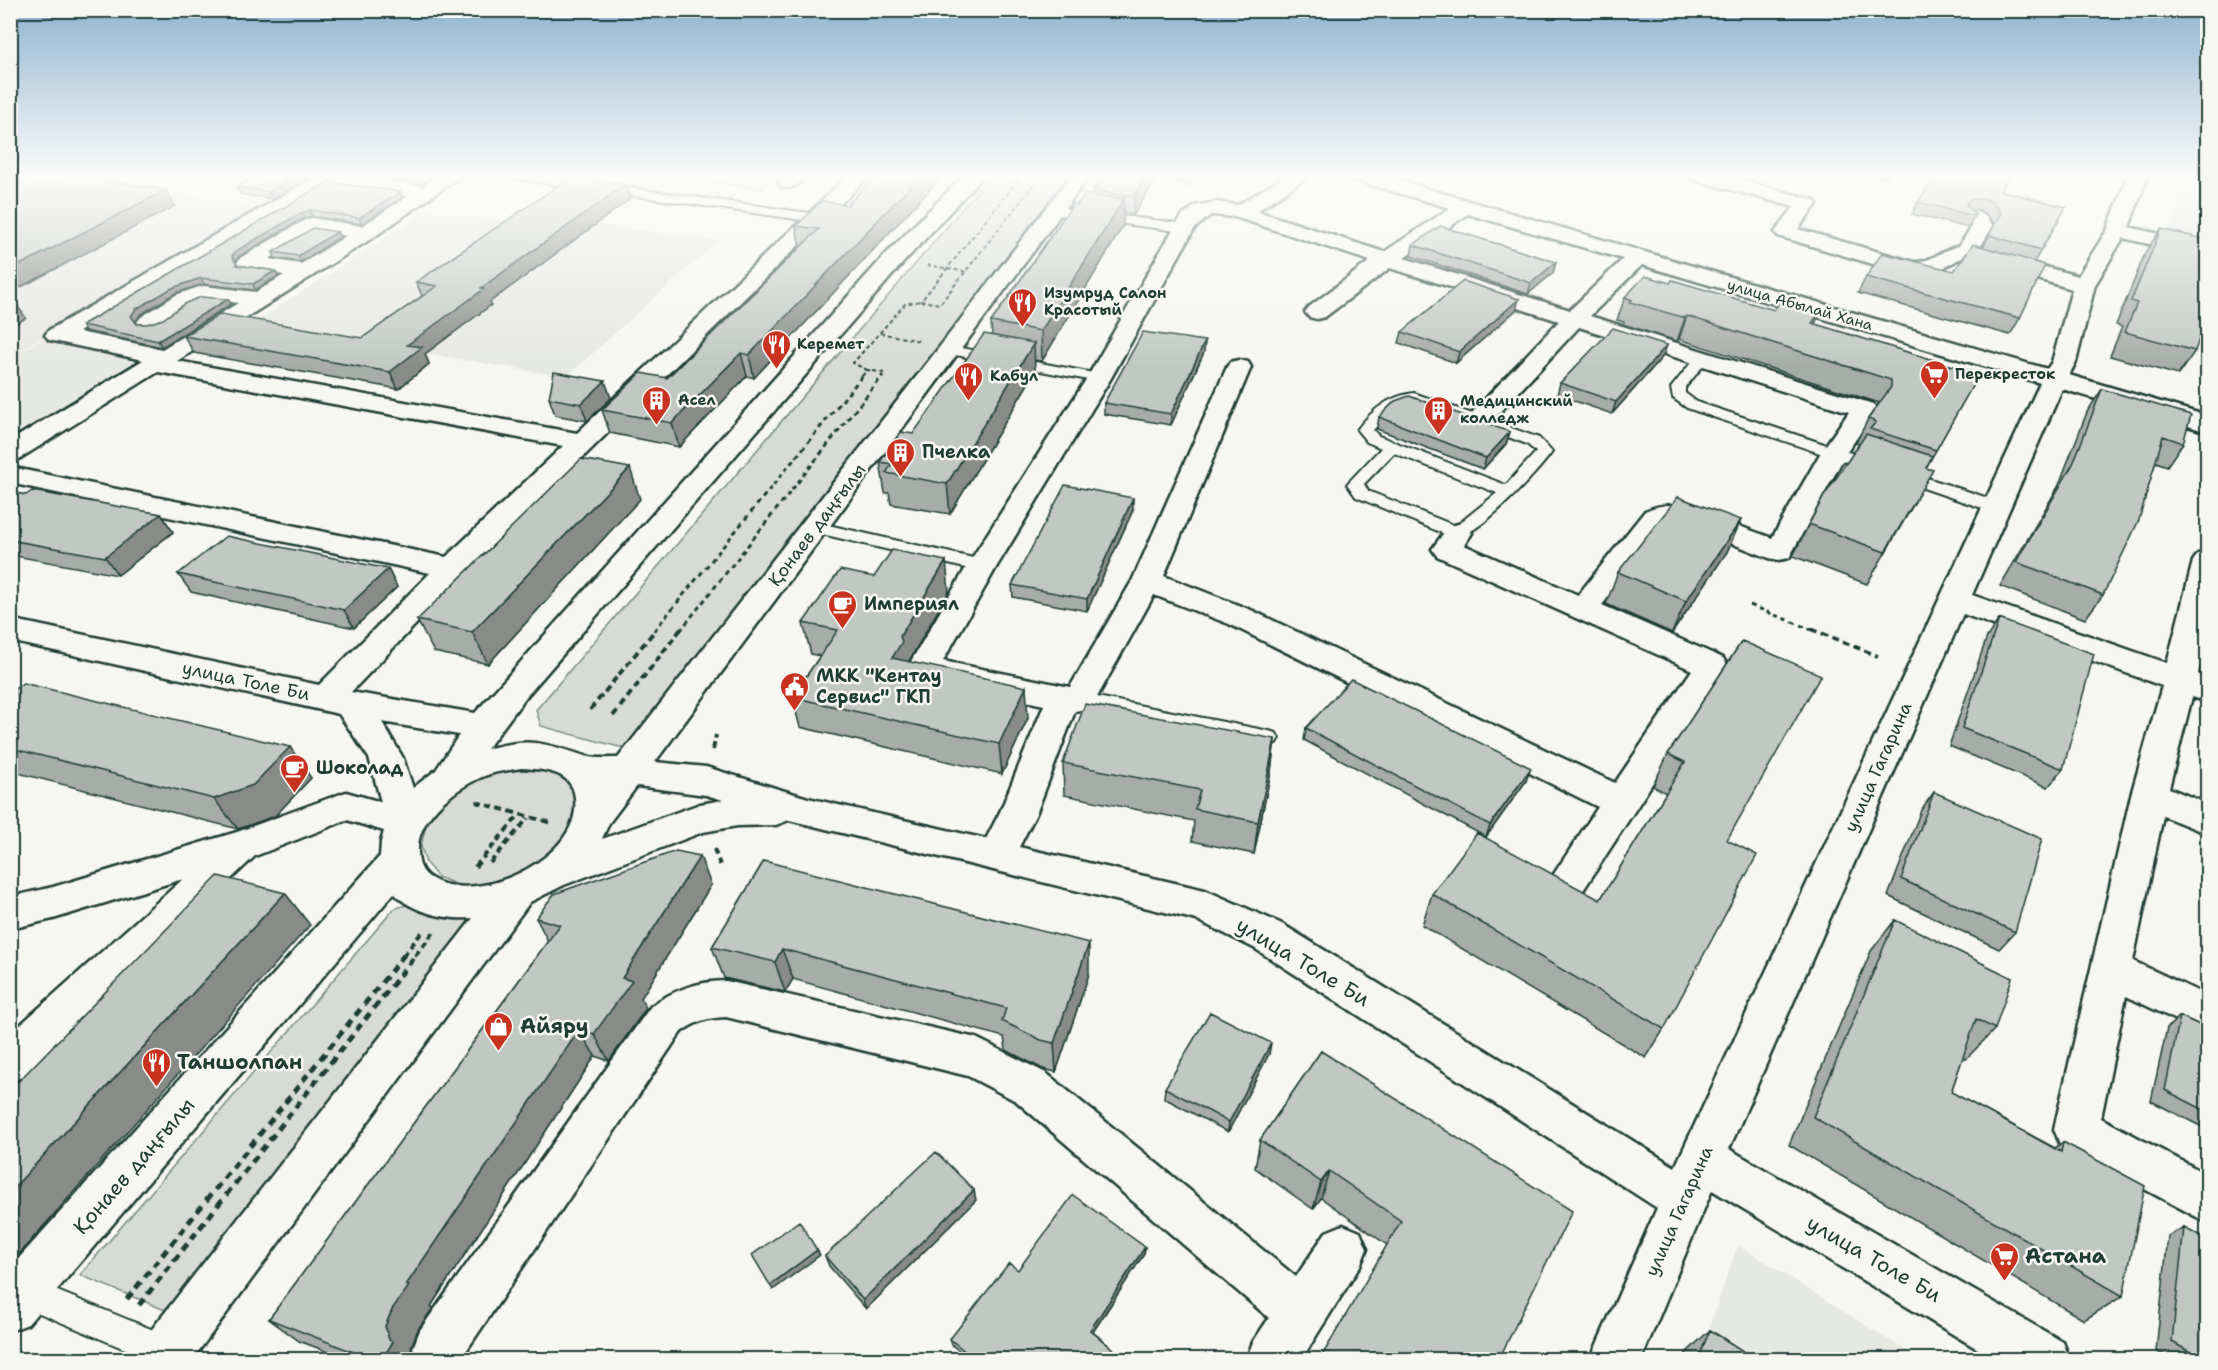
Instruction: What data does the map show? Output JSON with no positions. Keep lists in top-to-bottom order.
{
  "streets": {
    "street": [
      "улица Абылай Хана",
      "Қонаев даңғылы",
      "улица Толе Би",
      "улица Гагарина"
    ]
  },
  "crossings": [
    ["улица Абылай Хана", "улица Гагарина"],
    ["Қонаев даңғылы", "улица Толе Би"],
    ["улица Толе Би", "улица Гагарина"]
  ],
  "places": {
    "restaurant": [
      "Изумруд Салон Красотый",
      "Керемет",
      "Кабул",
      "Таншолпан"
    ],
    "supermarket": ["Перекресток", "Астана"],
    "building": ["Асел", "Медицинский колледж", "Пчелка"],
    "cafe": ["Империял", "Шоколад"],
    "public building": ["МКК \"Кентау Сервис\" ГКП"],
    "shop": ["Айяру"]
  }
}
